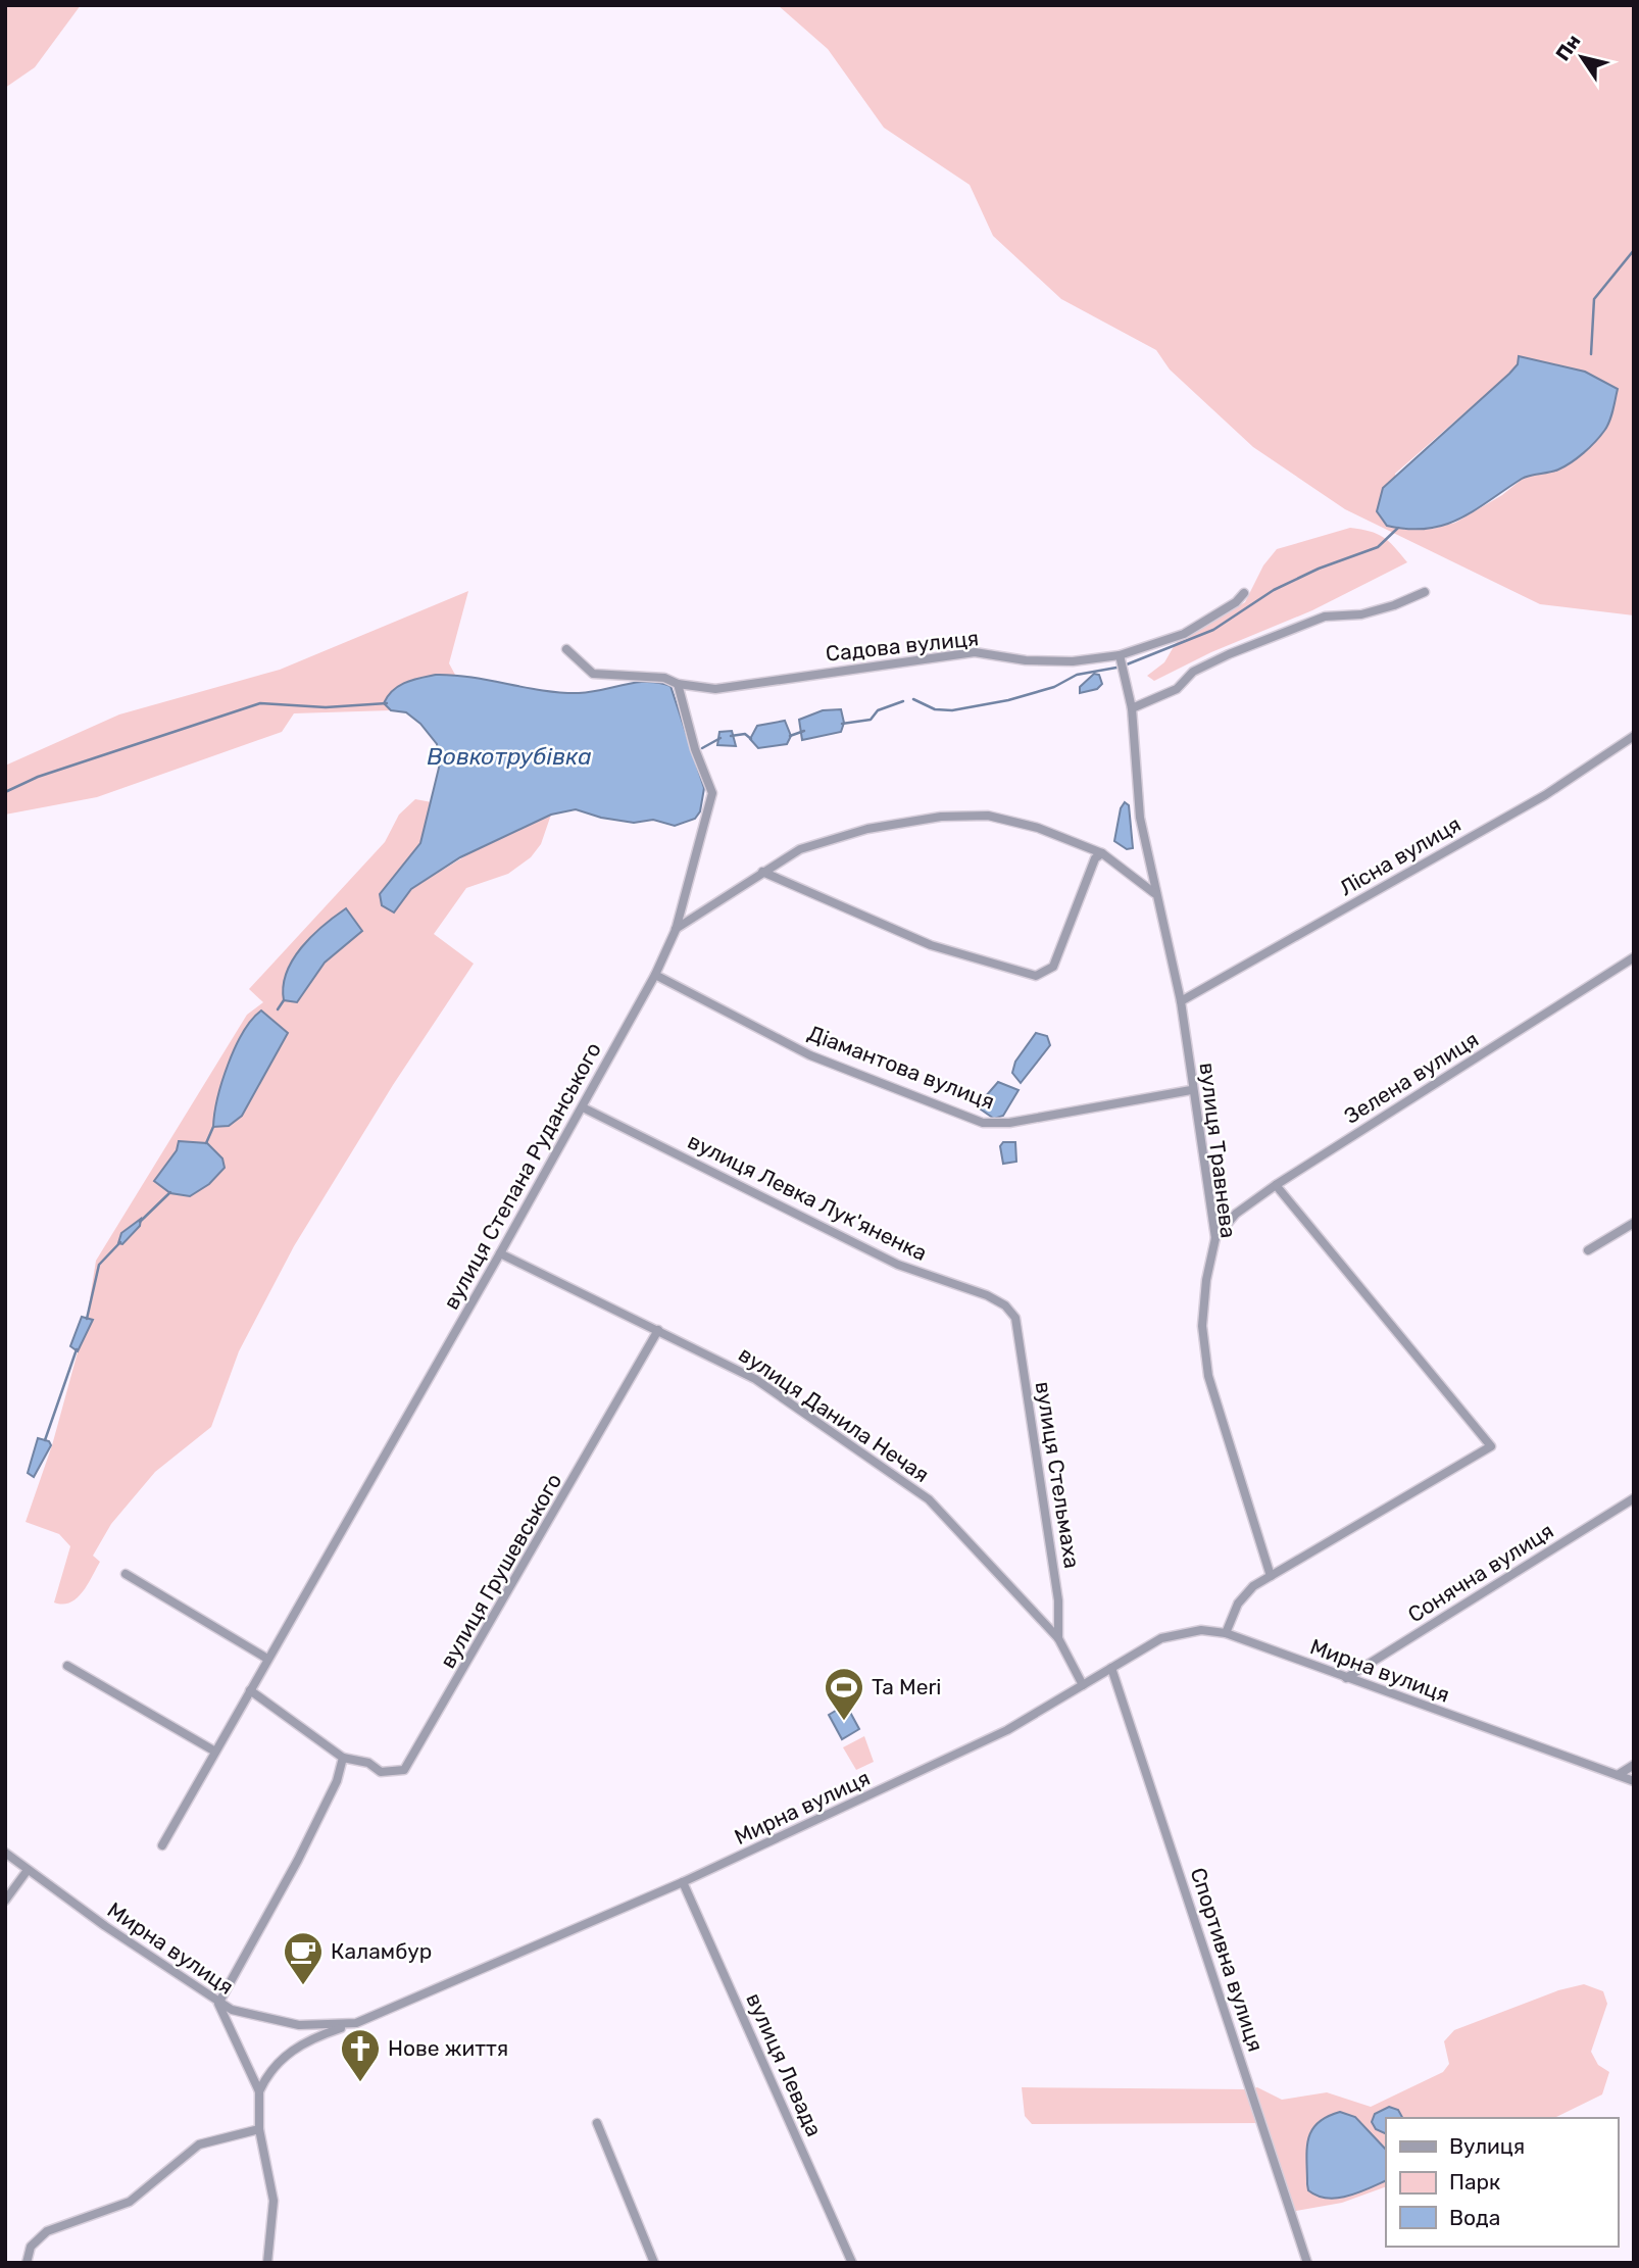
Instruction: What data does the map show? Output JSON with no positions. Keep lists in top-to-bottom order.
{
  "streets": {
    "street": [
      "Садова вулиця",
      "Лісна вулиця",
      "Діамантова вулиця",
      "Зелена вулиця",
      "вулиця Травнева",
      "вулиця Степана Руданського",
      "вулиця Левка Лук'яненка",
      "вулиця Данила Нечая",
      "вулиця Стельмаха",
      "вулиця Грушевського",
      "Сонячна вулиця",
      "Мирна вулиця",
      "Спортивна вулиця",
      "вулиця Левада"
    ]
  },
  "crossings": [
    ["Садова вулиця", "вулиця Травнева"],
    ["Садова вулиця", "вулиця Степана Руданського"],
    ["Лісна вулиця", "вулиця Травнева"],
    ["Діамантова вулиця", "вулиця Травнева"],
    ["Діамантова вулиця", "вулиця Степана Руданського"],
    ["Зелена вулиця", "вулиця Травнева"],
    ["вулиця Степана Руданського", "вулиця Левка Лук'яненка"],
    ["вулиця Степана Руданського", "вулиця Данила Нечая"],
    ["вулиця Степана Руданського", "вулиця Грушевського"],
    ["вулиця Левка Лук'яненка", "вулиця Стельмаха"],
    ["вулиця Данила Нечая", "вулиця Стельмаха"],
    ["вулиця Данила Нечая", "вулиця Грушевського"],
    ["вулиця Данила Нечая", "Мирна вулиця"],
    ["Сонячна вулиця", "Мирна вулиця"],
    ["Мирна вулиця", "Спортивна вулиця"],
    ["Мирна вулиця", "вулиця Левада"]
  ],
  "water": ["Вовкотрубівка"],
  "places": {
    "sports": ["Ta Meri"],
    "cafe": ["Каламбур"],
    "church": ["Нове життя"]
  },
  "legend": ["Вулиця", "Парк", "Вода"],
  "north": "top left"
}
